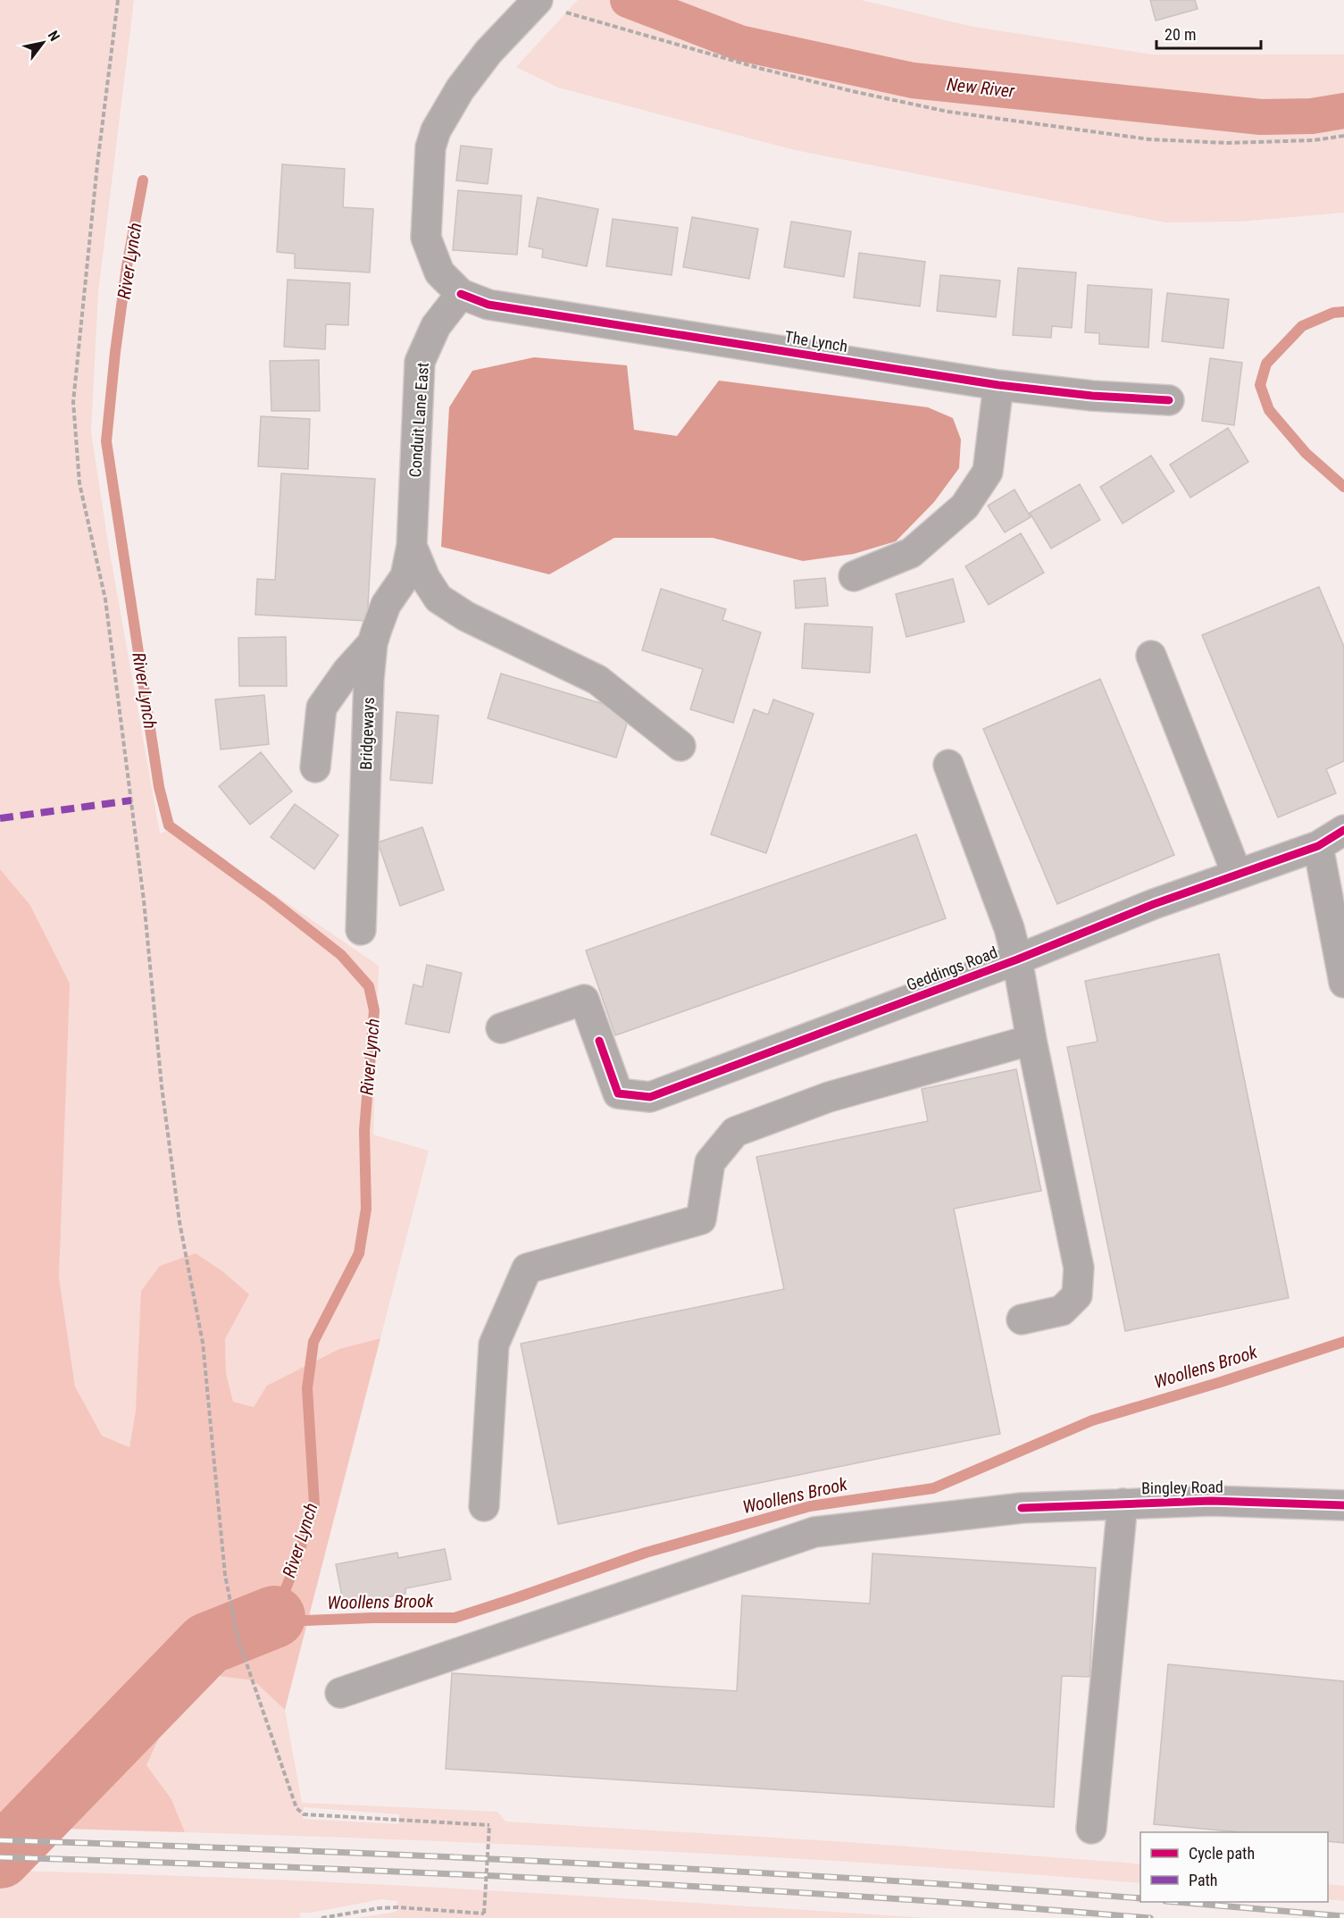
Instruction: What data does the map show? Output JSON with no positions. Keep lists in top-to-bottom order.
{
  "streets": {
    "street": [
      "The Lynch",
      "Conduit Lane East",
      "Bridgeways",
      "Geddings Road",
      "Bingley Road"
    ]
  },
  "crossings": [
    ["The Lynch", "Conduit Lane East"],
    ["Conduit Lane East", "Bridgeways"]
  ],
  "water": ["New River", "River Lynch", "Woollens Brook"],
  "legend": ["Cycle path", "Path"],
  "scale_bar": "20 m",
  "north": "top right"
}
